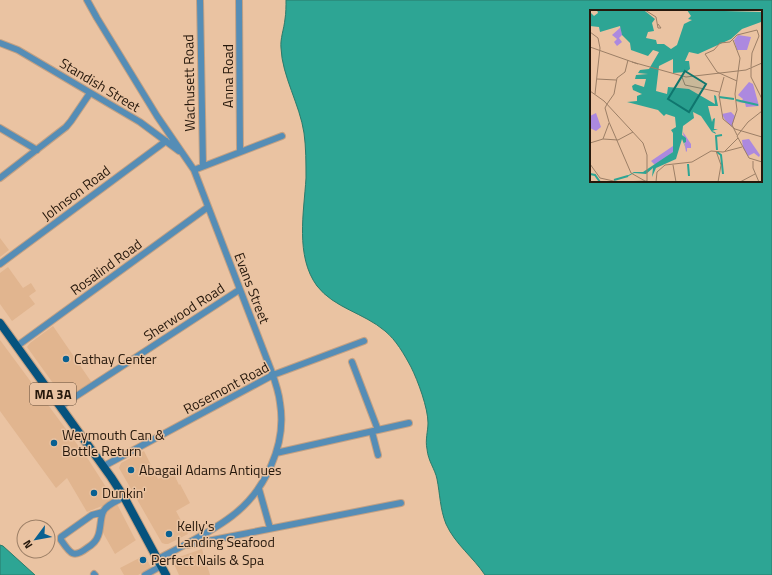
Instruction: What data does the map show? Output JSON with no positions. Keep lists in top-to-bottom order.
{
  "streets": {
    "main road": ["MA 3A"],
    "street": [
      "Anna Road",
      "Wachusett Road",
      "Standish Street",
      "Johnson Road",
      "Rosalind Road",
      "Evans Street",
      "Sherwood Road",
      "Rosemont Road"
    ]
  },
  "crossings": [
    ["Standish Street", "Johnson Road"],
    ["Standish Street", "Evans Street"],
    ["Rosalind Road", "Evans Street"],
    ["Rosalind Road", "MA 3A"],
    ["Evans Street", "Sherwood Road"],
    ["Evans Street", "Rosemont Road"],
    ["Evans Street", "MA 3A"],
    ["Sherwood Road", "MA 3A"],
    ["Rosemont Road", "MA 3A"]
  ],
  "places": [
    "Cathay Center",
    "Weymouth Can & Bottle Return",
    "Abagail Adams Antiques",
    "Dunkin'",
    "Kelly's Landing Seafood",
    "Perfect Nails & Spa"
  ],
  "north": "bottom left"
}
